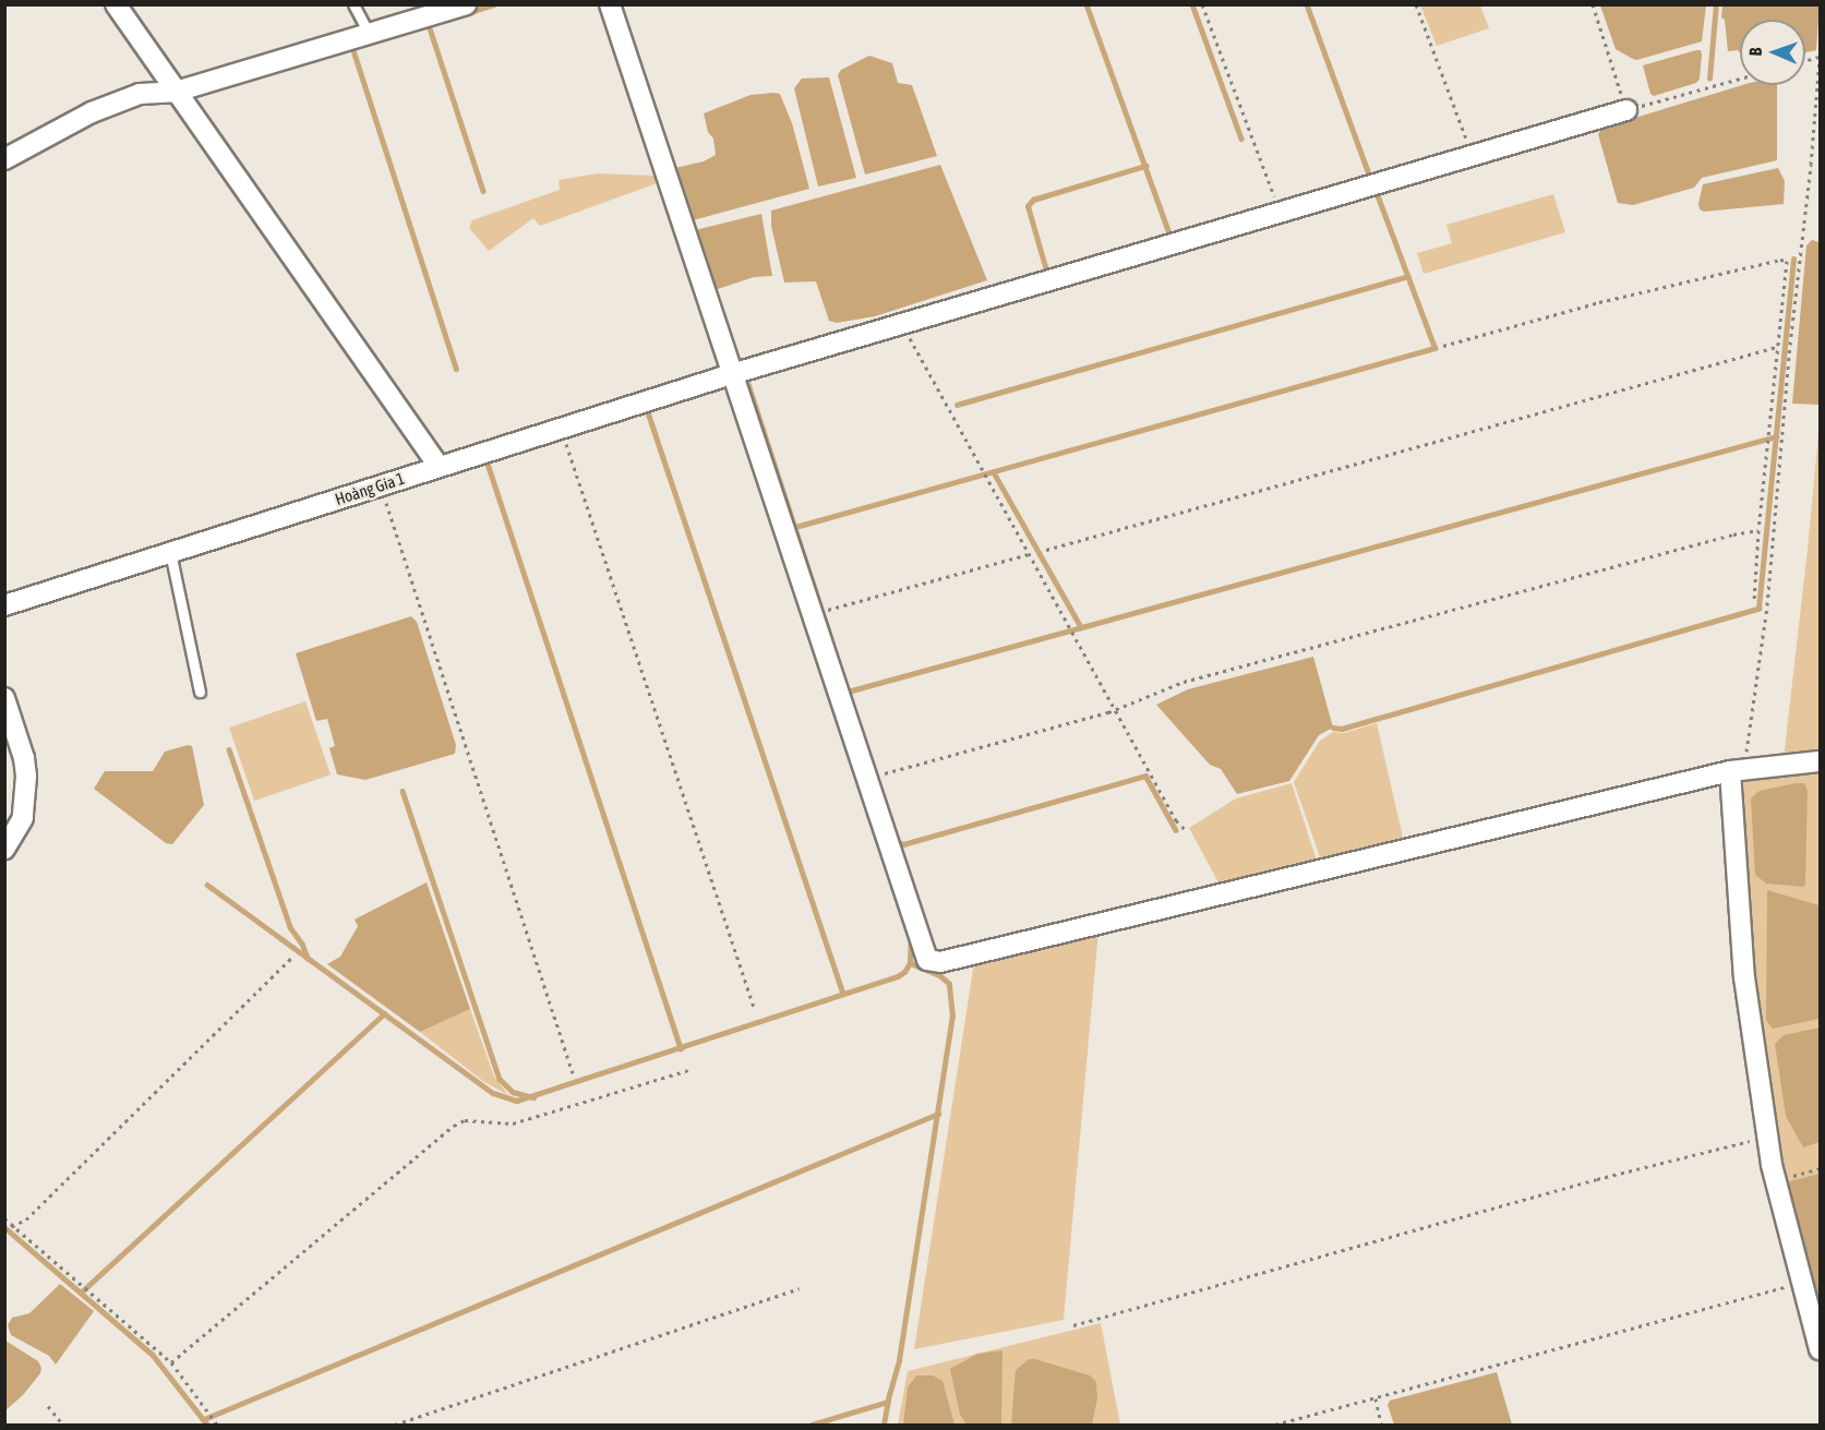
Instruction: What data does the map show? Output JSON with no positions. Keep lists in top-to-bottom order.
{
  "streets": {
    "street": ["Hoàng Gia 1"]
  },
  "north": "left"
}
